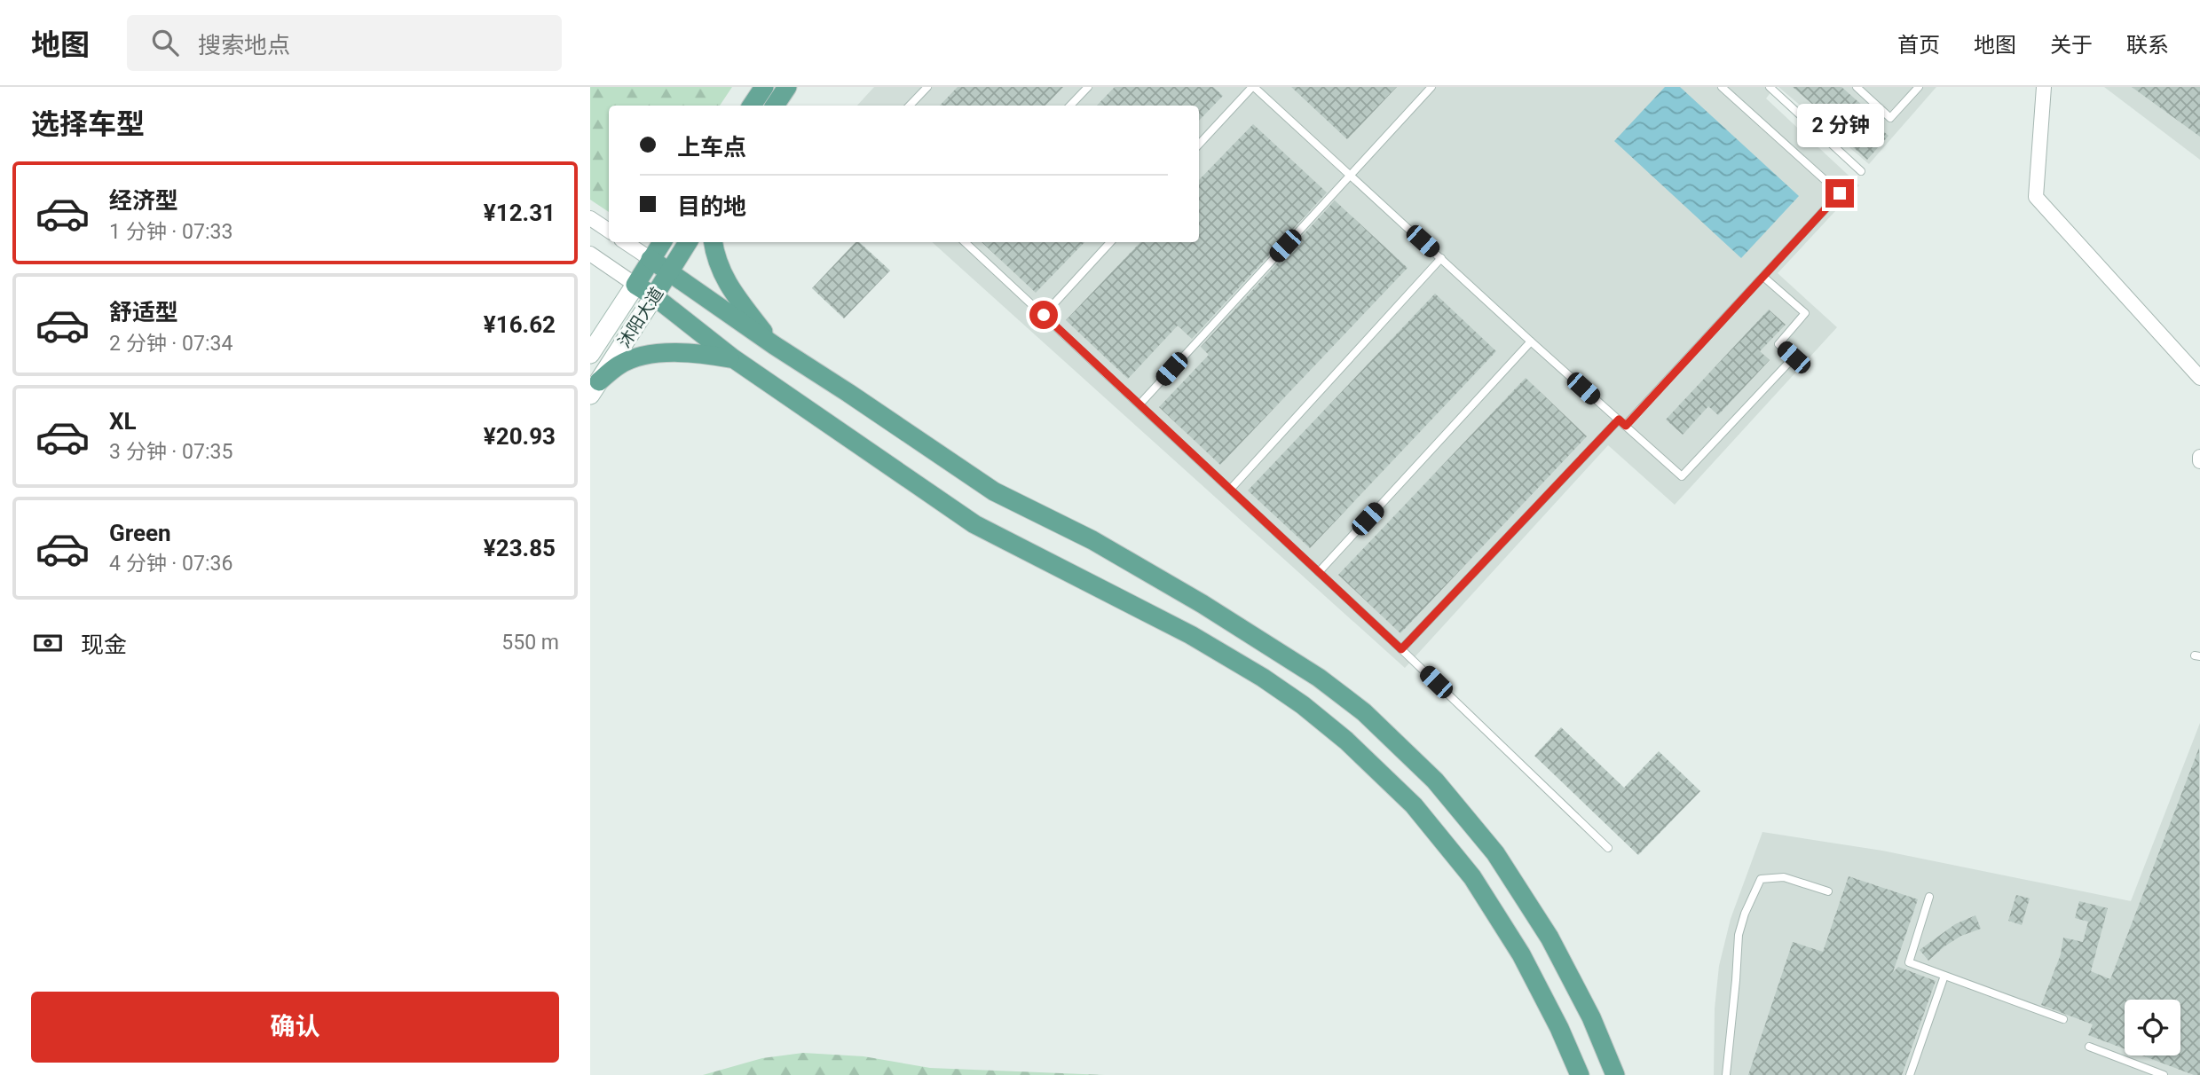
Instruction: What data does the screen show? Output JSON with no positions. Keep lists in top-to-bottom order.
{
  "streets": {
    "main road": ["沐阳大道"]
  },
  "page": {
    "header": "地图",
    "search": "搜索地点",
    "nav": [
      "首页",
      "地图",
      "关于",
      "联系"
    ],
    "heading": "选择车型",
    "bubble": "2 分钟",
    "banner": ["上车点", "目的地"],
    "list": [
      {
        "name": "经济型",
        "note": "1 分钟 · 07:33",
        "value": "¥12.31"
      },
      {
        "name": "舒适型",
        "note": "2 分钟 · 07:34",
        "value": "¥16.62"
      },
      {
        "name": "XL",
        "note": "3 分钟 · 07:35",
        "value": "¥20.93"
      },
      {
        "name": "Green",
        "note": "4 分钟 · 07:36",
        "value": "¥23.85"
      }
    ],
    "pay": ["现金", "550 m"],
    "buttons": "确认"
  }
}
